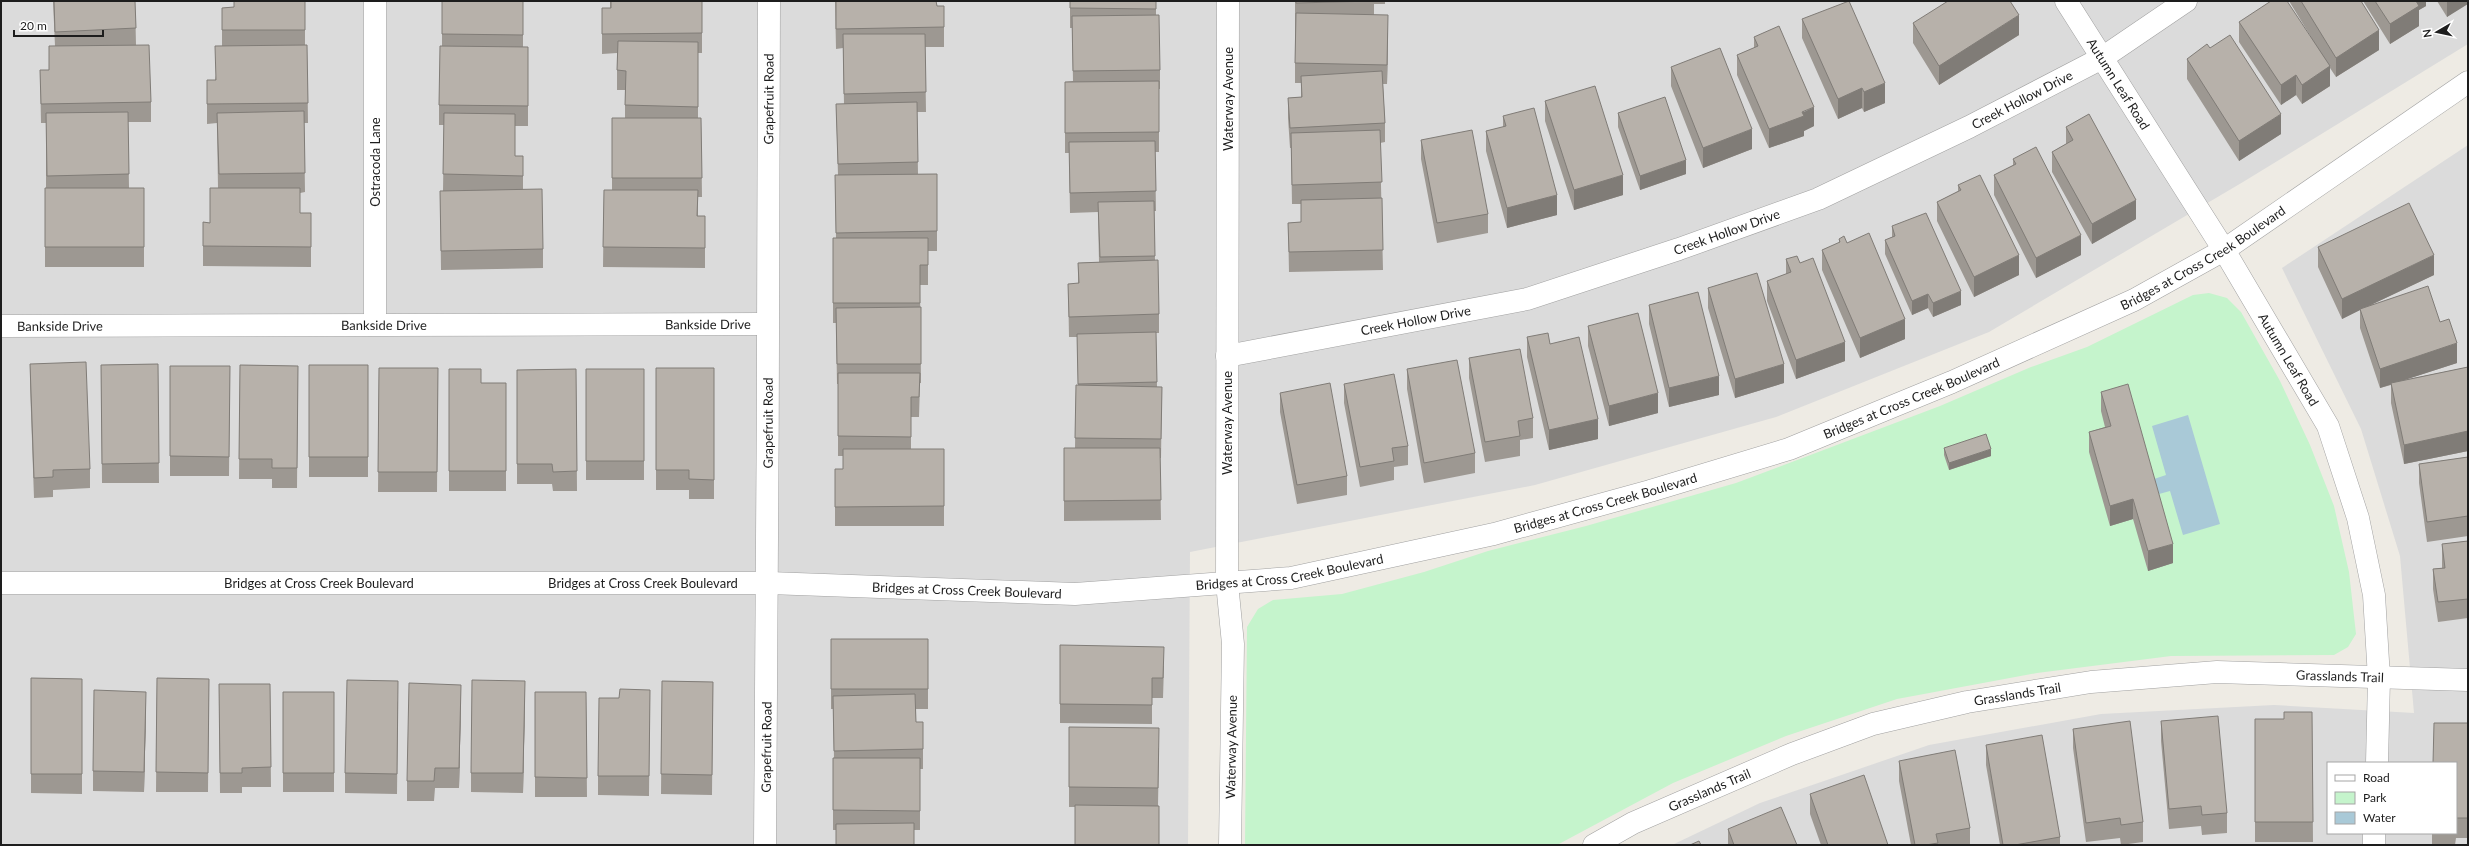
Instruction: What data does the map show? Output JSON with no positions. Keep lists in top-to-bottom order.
{
  "streets": {
    "street": [
      "Autumn Leaf Road",
      "Grapefruit Road",
      "Waterway Avenue",
      "Creek Hollow Drive",
      "Ostracoda Lane",
      "Bridges at Cross Creek Boulevard",
      "Bankside Drive",
      "Grasslands Trail"
    ]
  },
  "crossings": [
    ["Autumn Leaf Road", "Creek Hollow Drive"],
    ["Autumn Leaf Road", "Bridges at Cross Creek Boulevard"],
    ["Autumn Leaf Road", "Grasslands Trail"],
    ["Grapefruit Road", "Bridges at Cross Creek Boulevard"],
    ["Grapefruit Road", "Bankside Drive"],
    ["Waterway Avenue", "Creek Hollow Drive"],
    ["Waterway Avenue", "Bridges at Cross Creek Boulevard"],
    ["Ostracoda Lane", "Bankside Drive"]
  ],
  "legend": ["Road", "Park", "Water"],
  "scale_bar": "20 m",
  "north": "left"
}
